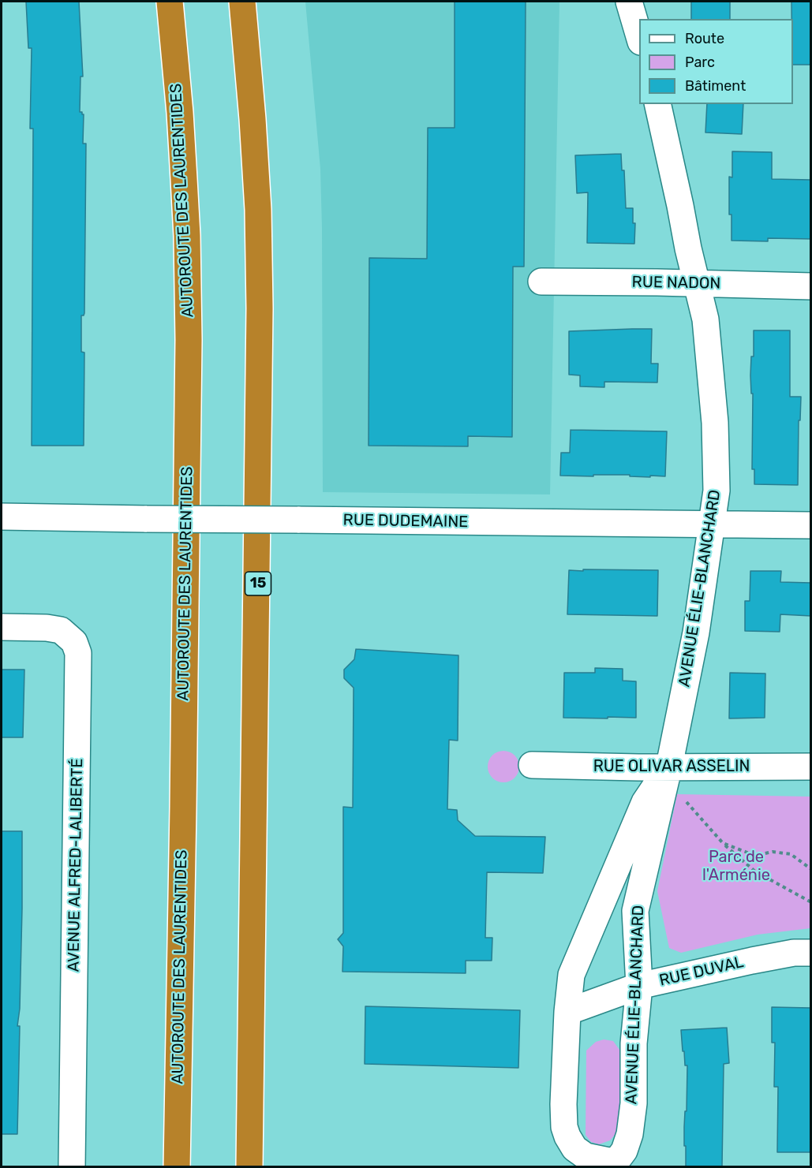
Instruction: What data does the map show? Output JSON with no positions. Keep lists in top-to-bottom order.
{
  "streets": {
    "highway": ["AUTOROUTE DES LAURENTIDES", "15"],
    "street": [
      "RUE NADON",
      "RUE DUDEMAINE",
      "AVENUE ÉLIE-BLANCHARD",
      "RUE OLIVAR ASSELIN",
      "AVENUE ALFRED-LALIBERTÉ",
      "RUE DUVAL"
    ]
  },
  "crossings": [
    ["RUE NADON", "AVENUE ÉLIE-BLANCHARD"],
    ["RUE DUDEMAINE", "AVENUE ÉLIE-BLANCHARD"],
    ["AVENUE ÉLIE-BLANCHARD", "RUE OLIVAR ASSELIN"],
    ["AVENUE ÉLIE-BLANCHARD", "RUE DUVAL"]
  ],
  "parks": ["Parc de l'Arménie"],
  "legend": ["Route", "Parc", "Bâtiment"]
}
